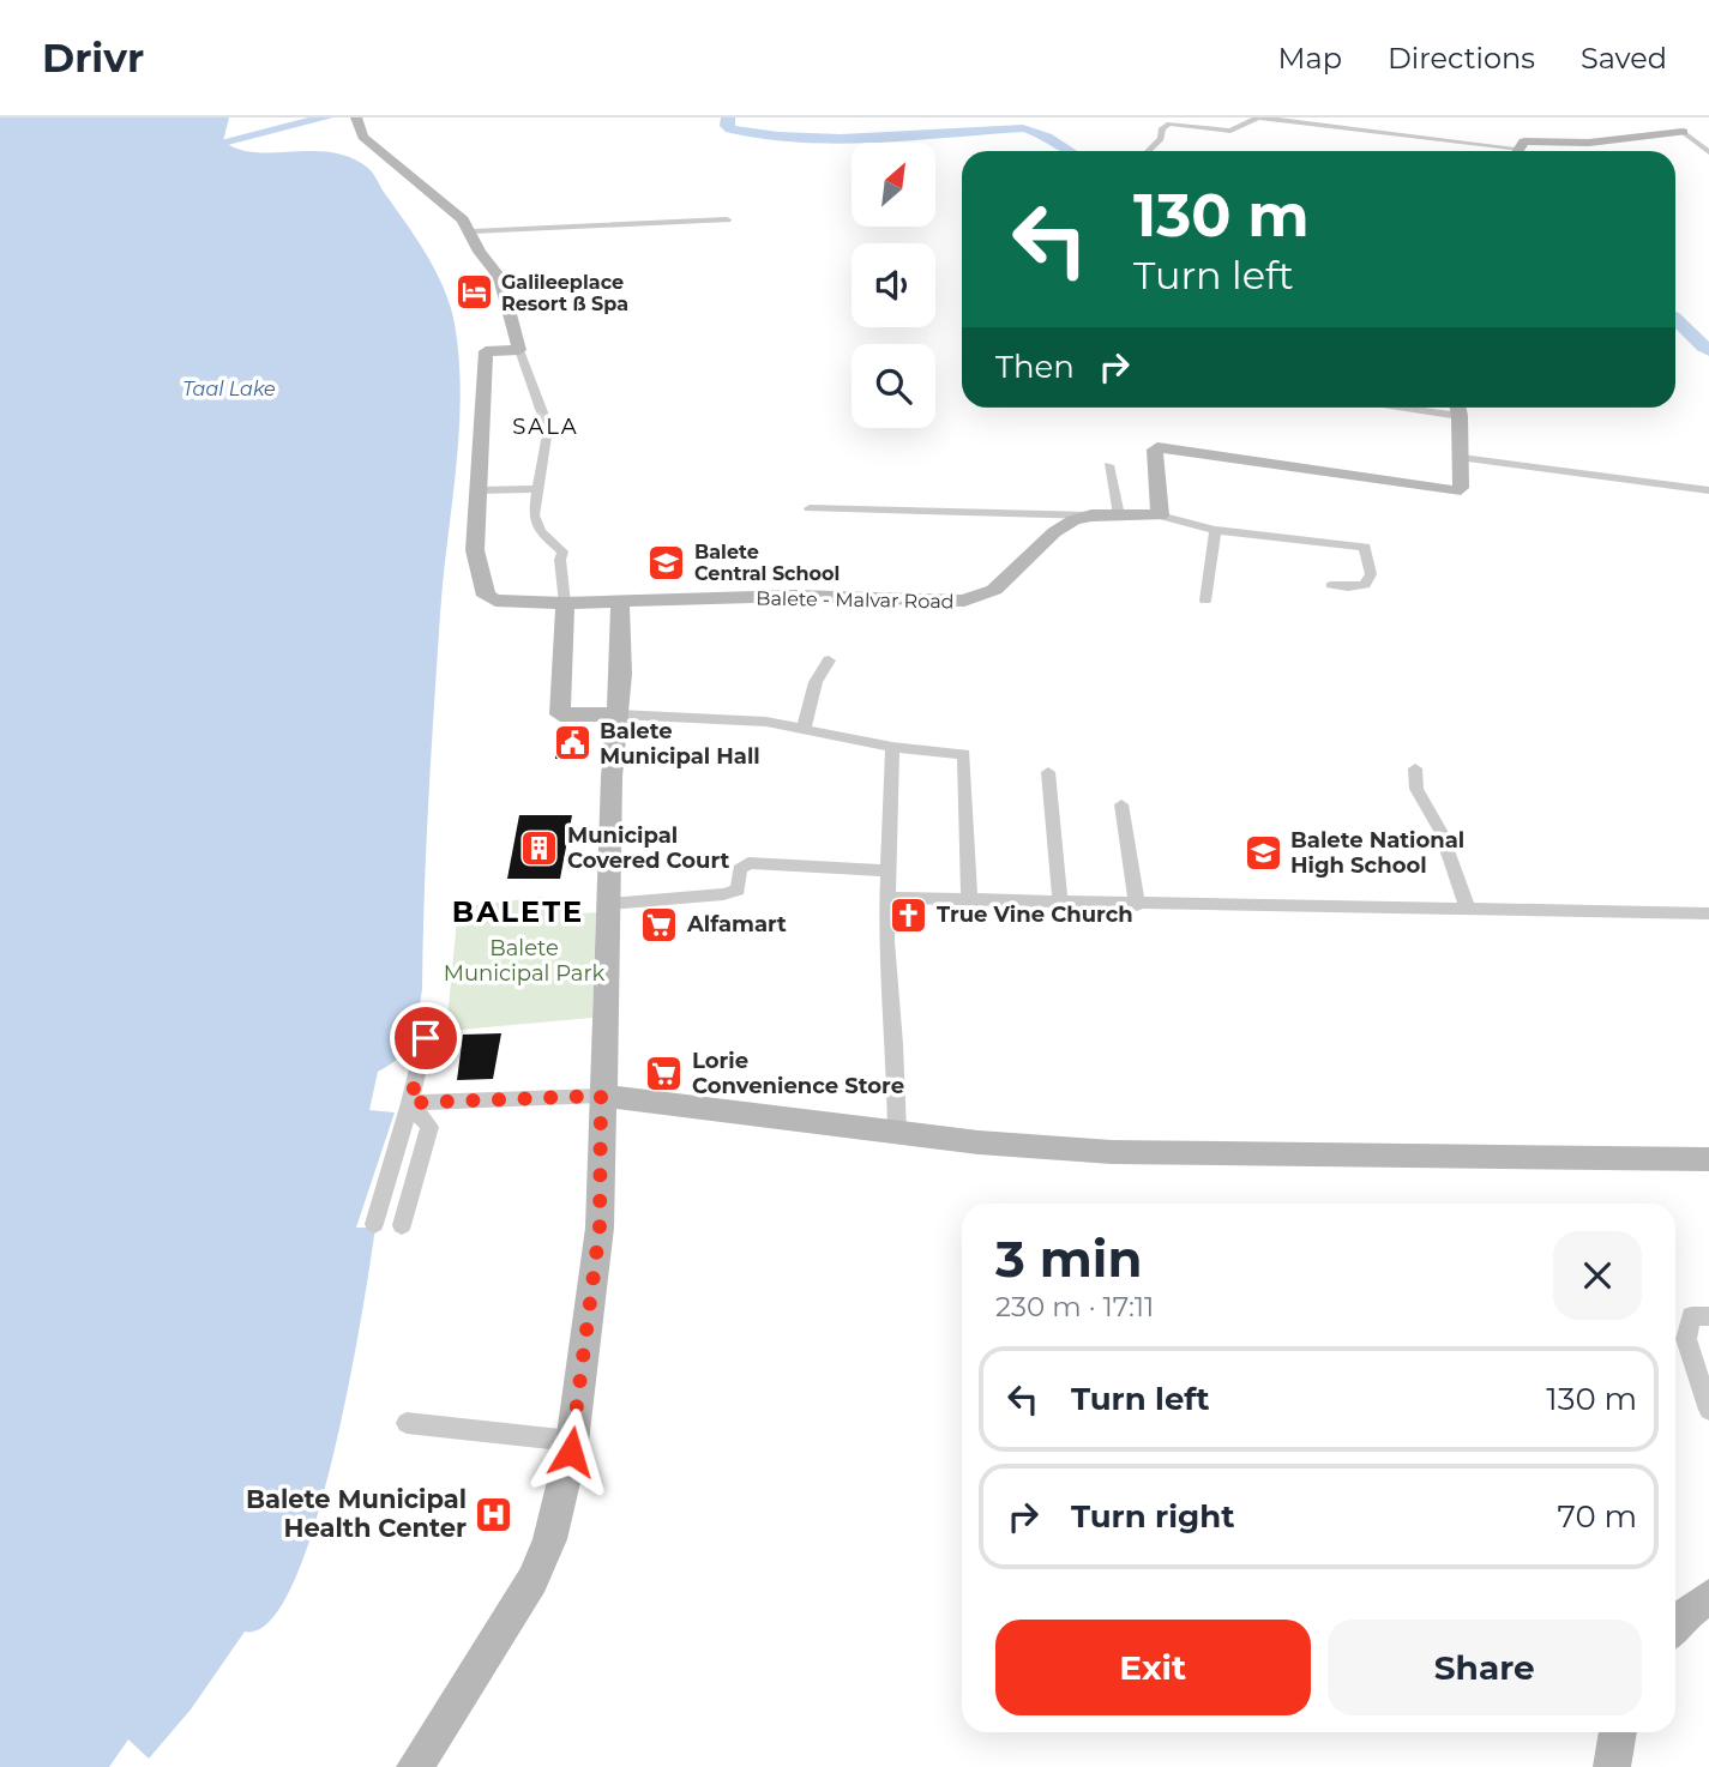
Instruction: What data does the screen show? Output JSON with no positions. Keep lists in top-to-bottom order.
{
  "streets": {
    "main road": ["Balete - Malvar Road"]
  },
  "districts": ["SALA", "BALETE"],
  "water": ["Taal Lake"],
  "parks": ["Balete Municipal Park"],
  "places": {
    "hotel": ["Galileeplace Resort ß Spa"],
    "school or university": ["Balete Central School", "Balete National High School"],
    "public building": ["Balete Municipal Hall"],
    "building": ["Municipal Covered Court"],
    "church": ["True Vine Church"],
    "supermarket": ["Alfamart", "Lorie Convenience Store"],
    "hospital": ["Balete Municipal Health Center"]
  },
  "north": "top right",
  "page": {
    "header": "Drivr",
    "nav": ["Map", "Directions", "Saved"],
    "turn": ["130 m", "Turn left"],
    "then": "Then",
    "heading": ["3 min", "230 m · 17:11"],
    "list": [
      {
        "name": "Turn left",
        "value": "130 m"
      },
      {
        "name": "Turn right",
        "value": "70 m"
      }
    ],
    "buttons": ["Exit", "Share"]
  }
}
